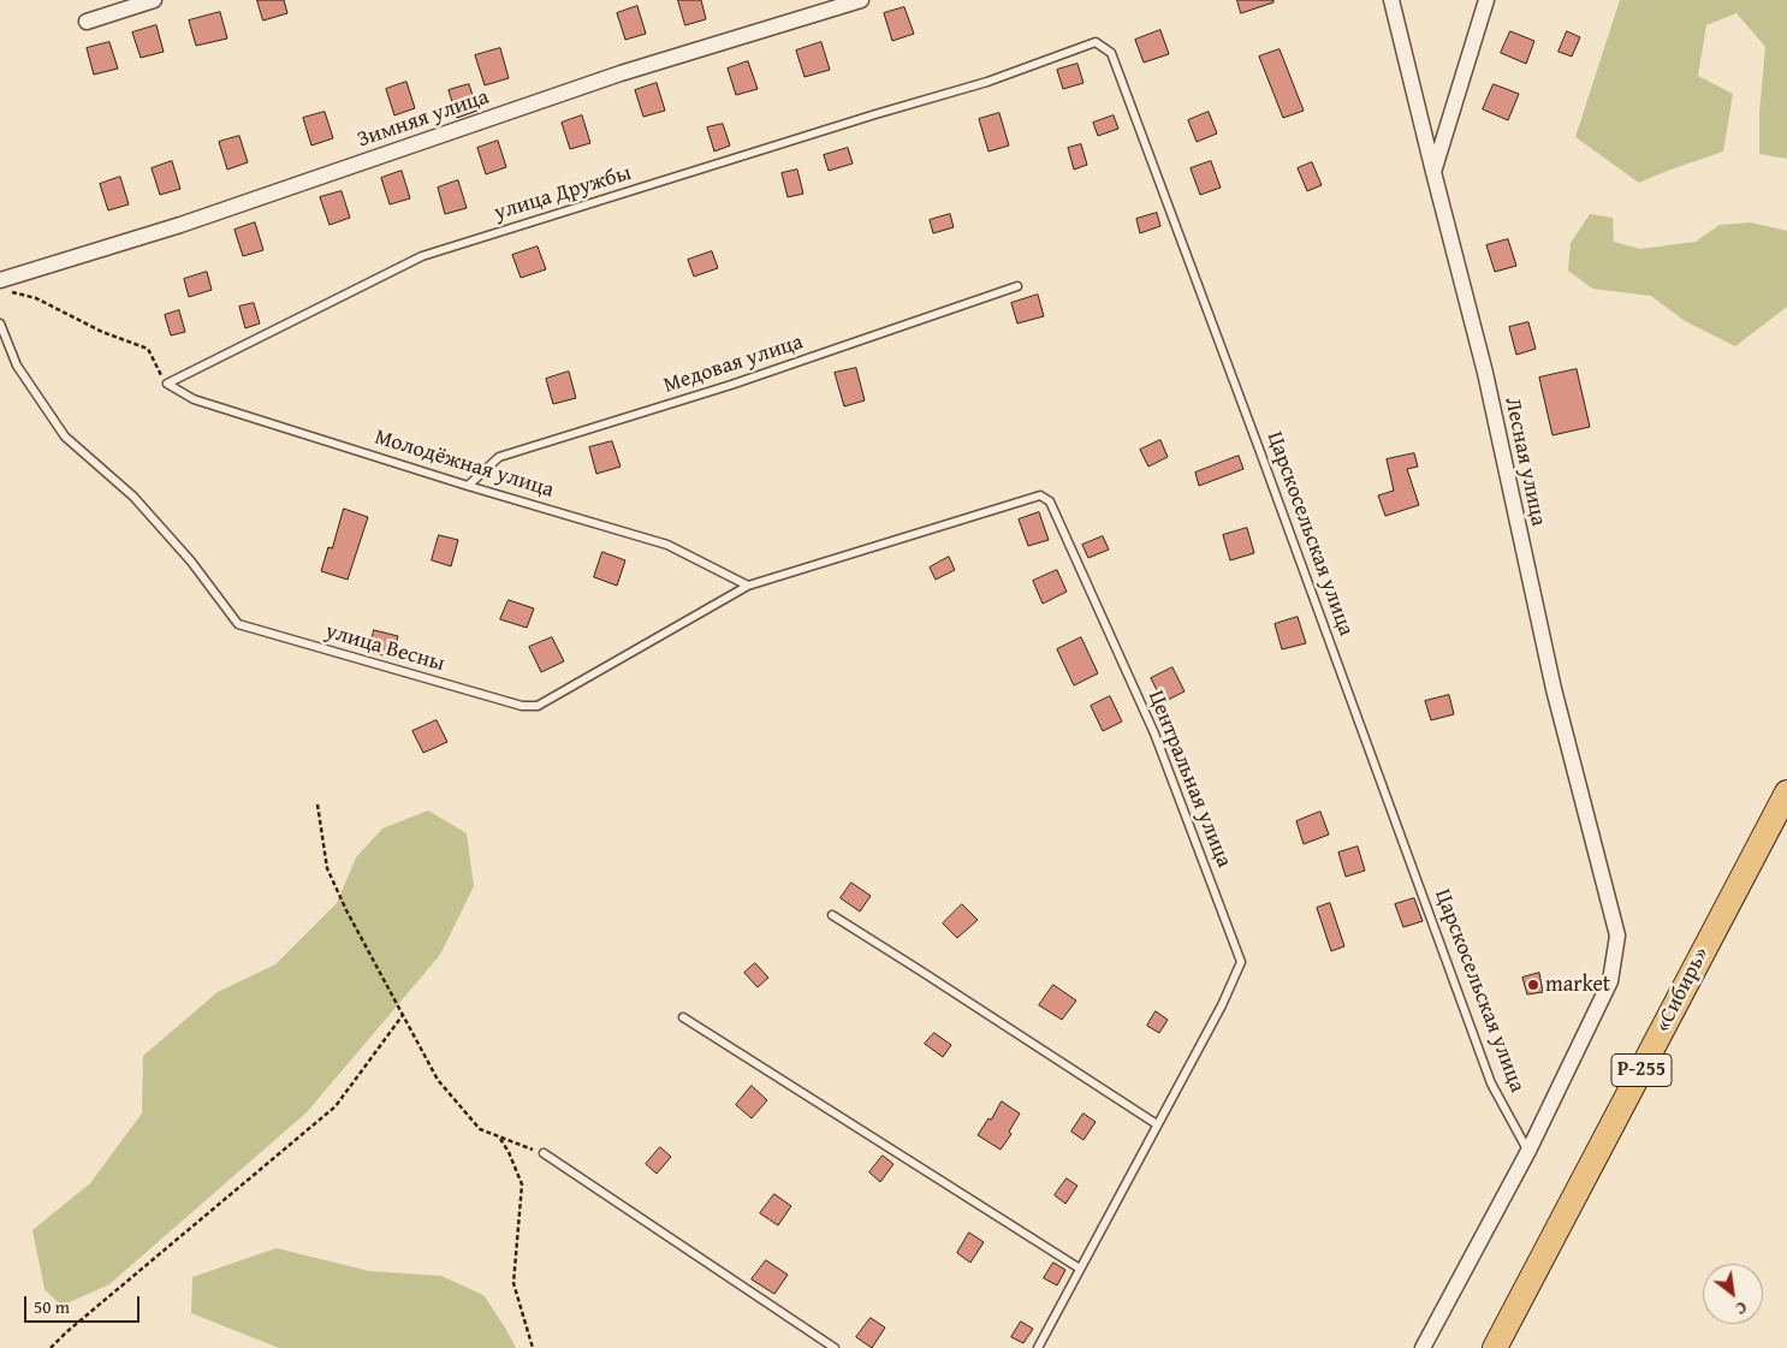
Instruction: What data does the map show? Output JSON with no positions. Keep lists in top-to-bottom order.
{
  "streets": {
    "highway": ["«Сибирь»", "Р-255"],
    "street": ["Зимняя улица", "Лесная улица"],
    "lane": [
      "улица Дружбы",
      "Медовая улица",
      "Молодёжная улица",
      "Царскосельская улица",
      "улица Весны",
      "Центральная улица"
    ]
  },
  "crossings": [
    ["улица Дружбы", "Молодёжная улица"],
    ["улица Дружбы", "Царскосельская улица"],
    ["Медовая улица", "Молодёжная улица"],
    ["Лесная улица", "Царскосельская улица"],
    ["Молодёжная улица", "Центральная улица"],
    ["улица Весны", "Центральная улица"]
  ],
  "places": ["market"],
  "scale_bar": "50 m",
  "north": "bottom right"
}
